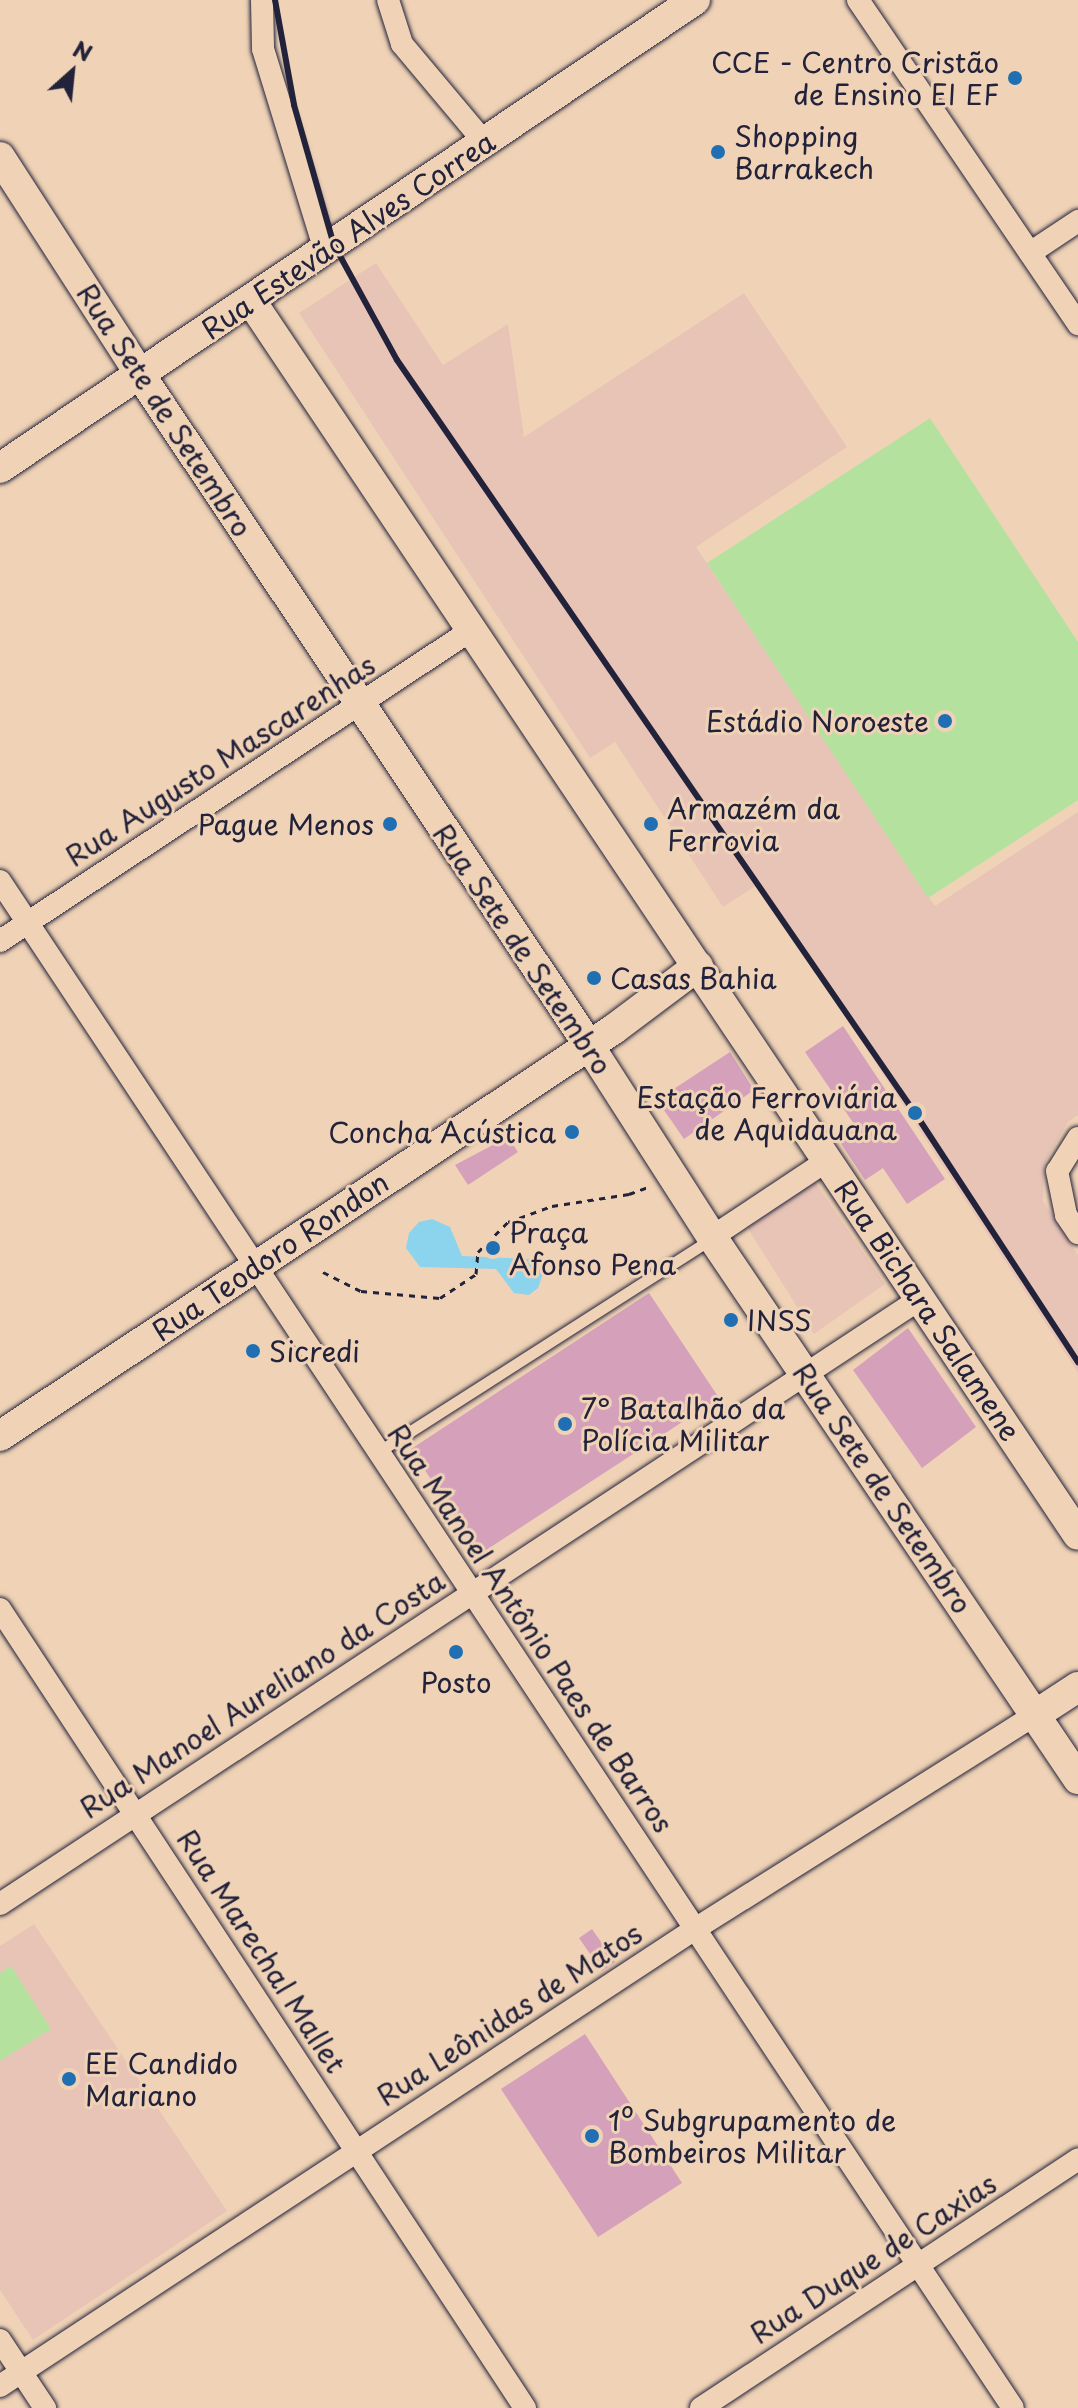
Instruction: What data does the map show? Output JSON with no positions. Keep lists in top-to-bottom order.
{
  "streets": {
    "main road": [
      "Rua Estevão Alves Correa",
      "Rua Sete de Setembro",
      "Rua Teodoro Rondon",
      "Rua Bichara Salamene"
    ],
    "street": [
      "Rua Augusto Mascarenhas",
      "Rua Manoel Antônio Paes de Barros",
      "Rua Manoel Aureliano da Costa",
      "Rua Marechal Mallet",
      "Rua Leônidas de Matos",
      "Rua Duque de Caxias"
    ]
  },
  "crossings": [
    ["Rua Estevão Alves Correa", "Rua Sete de Setembro"],
    ["Rua Estevão Alves Correa", "Rua Bichara Salamene"],
    ["Rua Sete de Setembro", "Rua Augusto Mascarenhas"],
    ["Rua Sete de Setembro", "Rua Teodoro Rondon"],
    ["Rua Sete de Setembro", "Rua Manoel Aureliano da Costa"],
    ["Rua Sete de Setembro", "Rua Leônidas de Matos"],
    ["Rua Augusto Mascarenhas", "Rua Bichara Salamene"],
    ["Rua Augusto Mascarenhas", "Rua Manoel Antônio Paes de Barros"],
    ["Rua Teodoro Rondon", "Rua Bichara Salamene"],
    ["Rua Teodoro Rondon", "Rua Manoel Antônio Paes de Barros"],
    ["Rua Bichara Salamene", "Rua Manoel Aureliano da Costa"],
    ["Rua Manoel Antônio Paes de Barros", "Rua Manoel Aureliano da Costa"],
    ["Rua Manoel Antônio Paes de Barros", "Rua Leônidas de Matos"],
    ["Rua Manoel Antônio Paes de Barros", "Rua Duque de Caxias"],
    ["Rua Manoel Aureliano da Costa", "Rua Marechal Mallet"],
    ["Rua Marechal Mallet", "Rua Leônidas de Matos"]
  ],
  "places": [
    "CCE - Centro Cristão de Ensino EI EF",
    "Shopping Barrakech",
    "Estádio Noroeste",
    "Pague Menos",
    "Armazém da Ferrovia",
    "Casas Bahia",
    "Estação Ferroviária de Aquidauana",
    "Concha Acústica",
    "Praça Afonso Pena",
    "INSS",
    "Sicredi",
    "7° Batalhão da Polícia Militar",
    "Posto",
    "EE Candido Mariano",
    "1º Subgrupamento de Bombeiros Militar"
  ],
  "north": "top right"
}
